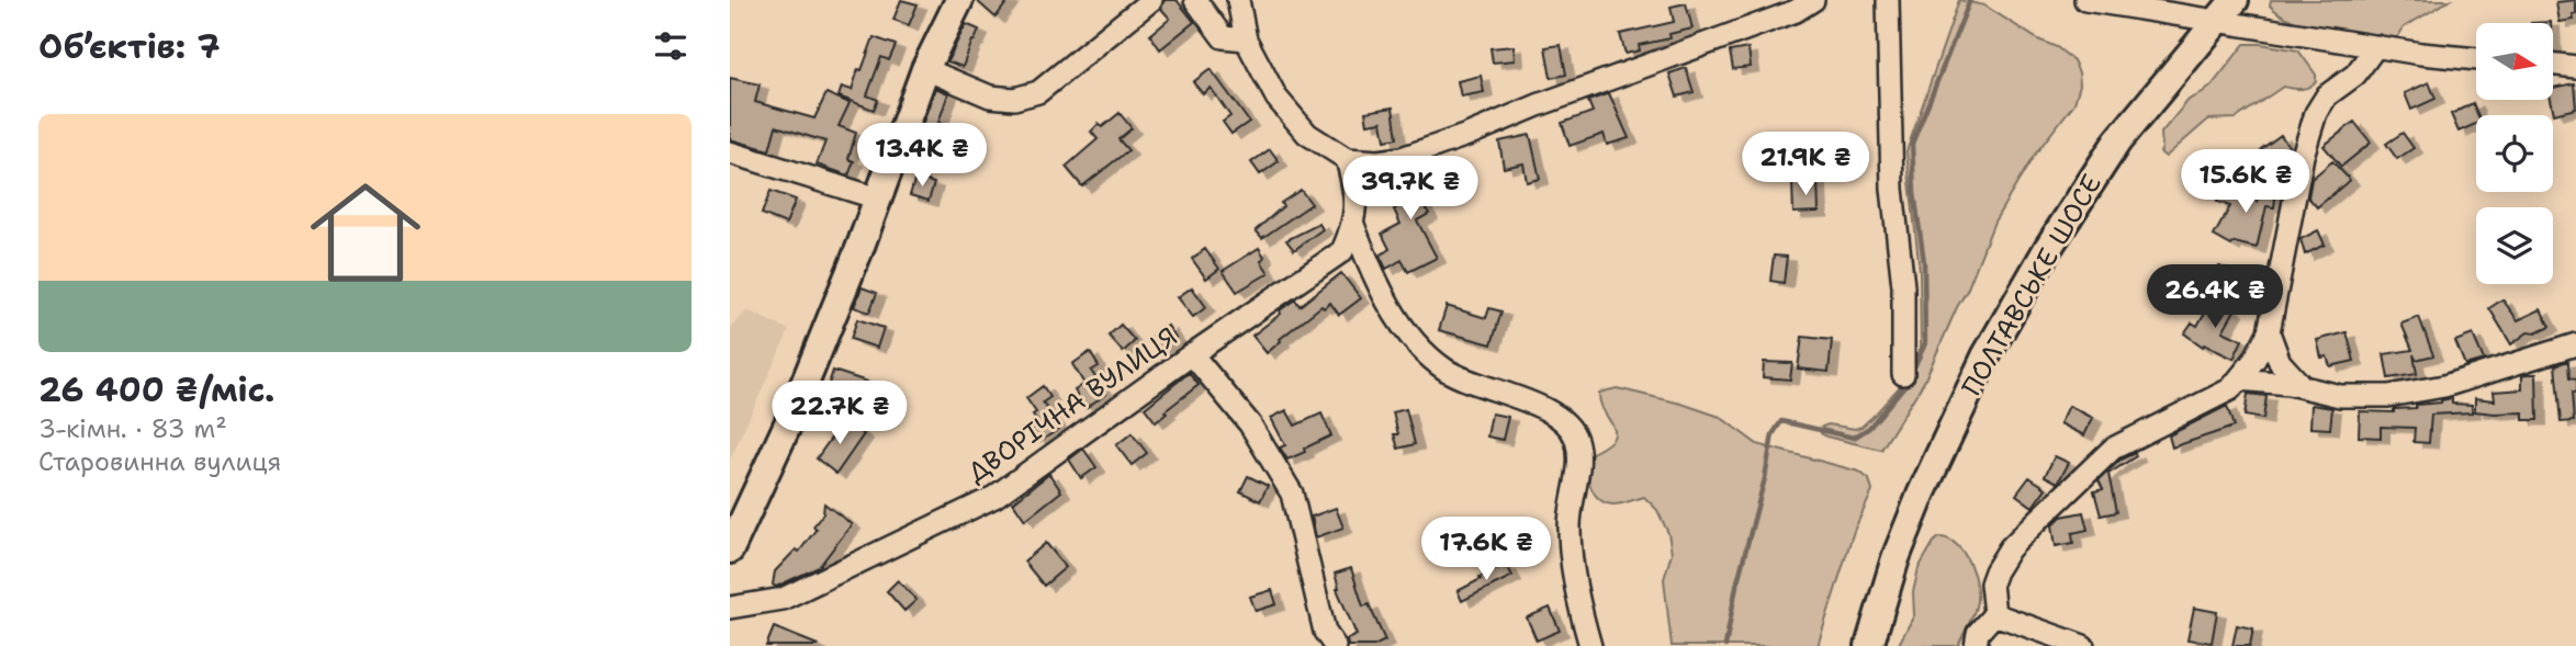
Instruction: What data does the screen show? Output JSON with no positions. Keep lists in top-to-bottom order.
{
  "streets": {
    "main road": ["ПОЛТАВСЬКЕ ШОСЕ"],
    "street": ["ДВОРІЧНА ВУЛИЦЯ"]
  },
  "north": "right",
  "page": {
    "heading": "Об’єктів: 7",
    "list": [
      {
        "name": "26 400 ₴/міс.",
        "note": "3-кімн. · 83 m² · Старовинна вулиця"
      }
    ],
    "price": [
      "13.4K ₴",
      "21.9K ₴",
      "15.6K ₴",
      "39.7K ₴",
      "26.4K ₴",
      "22.7K ₴",
      "17.6K ₴"
    ]
  }
}
